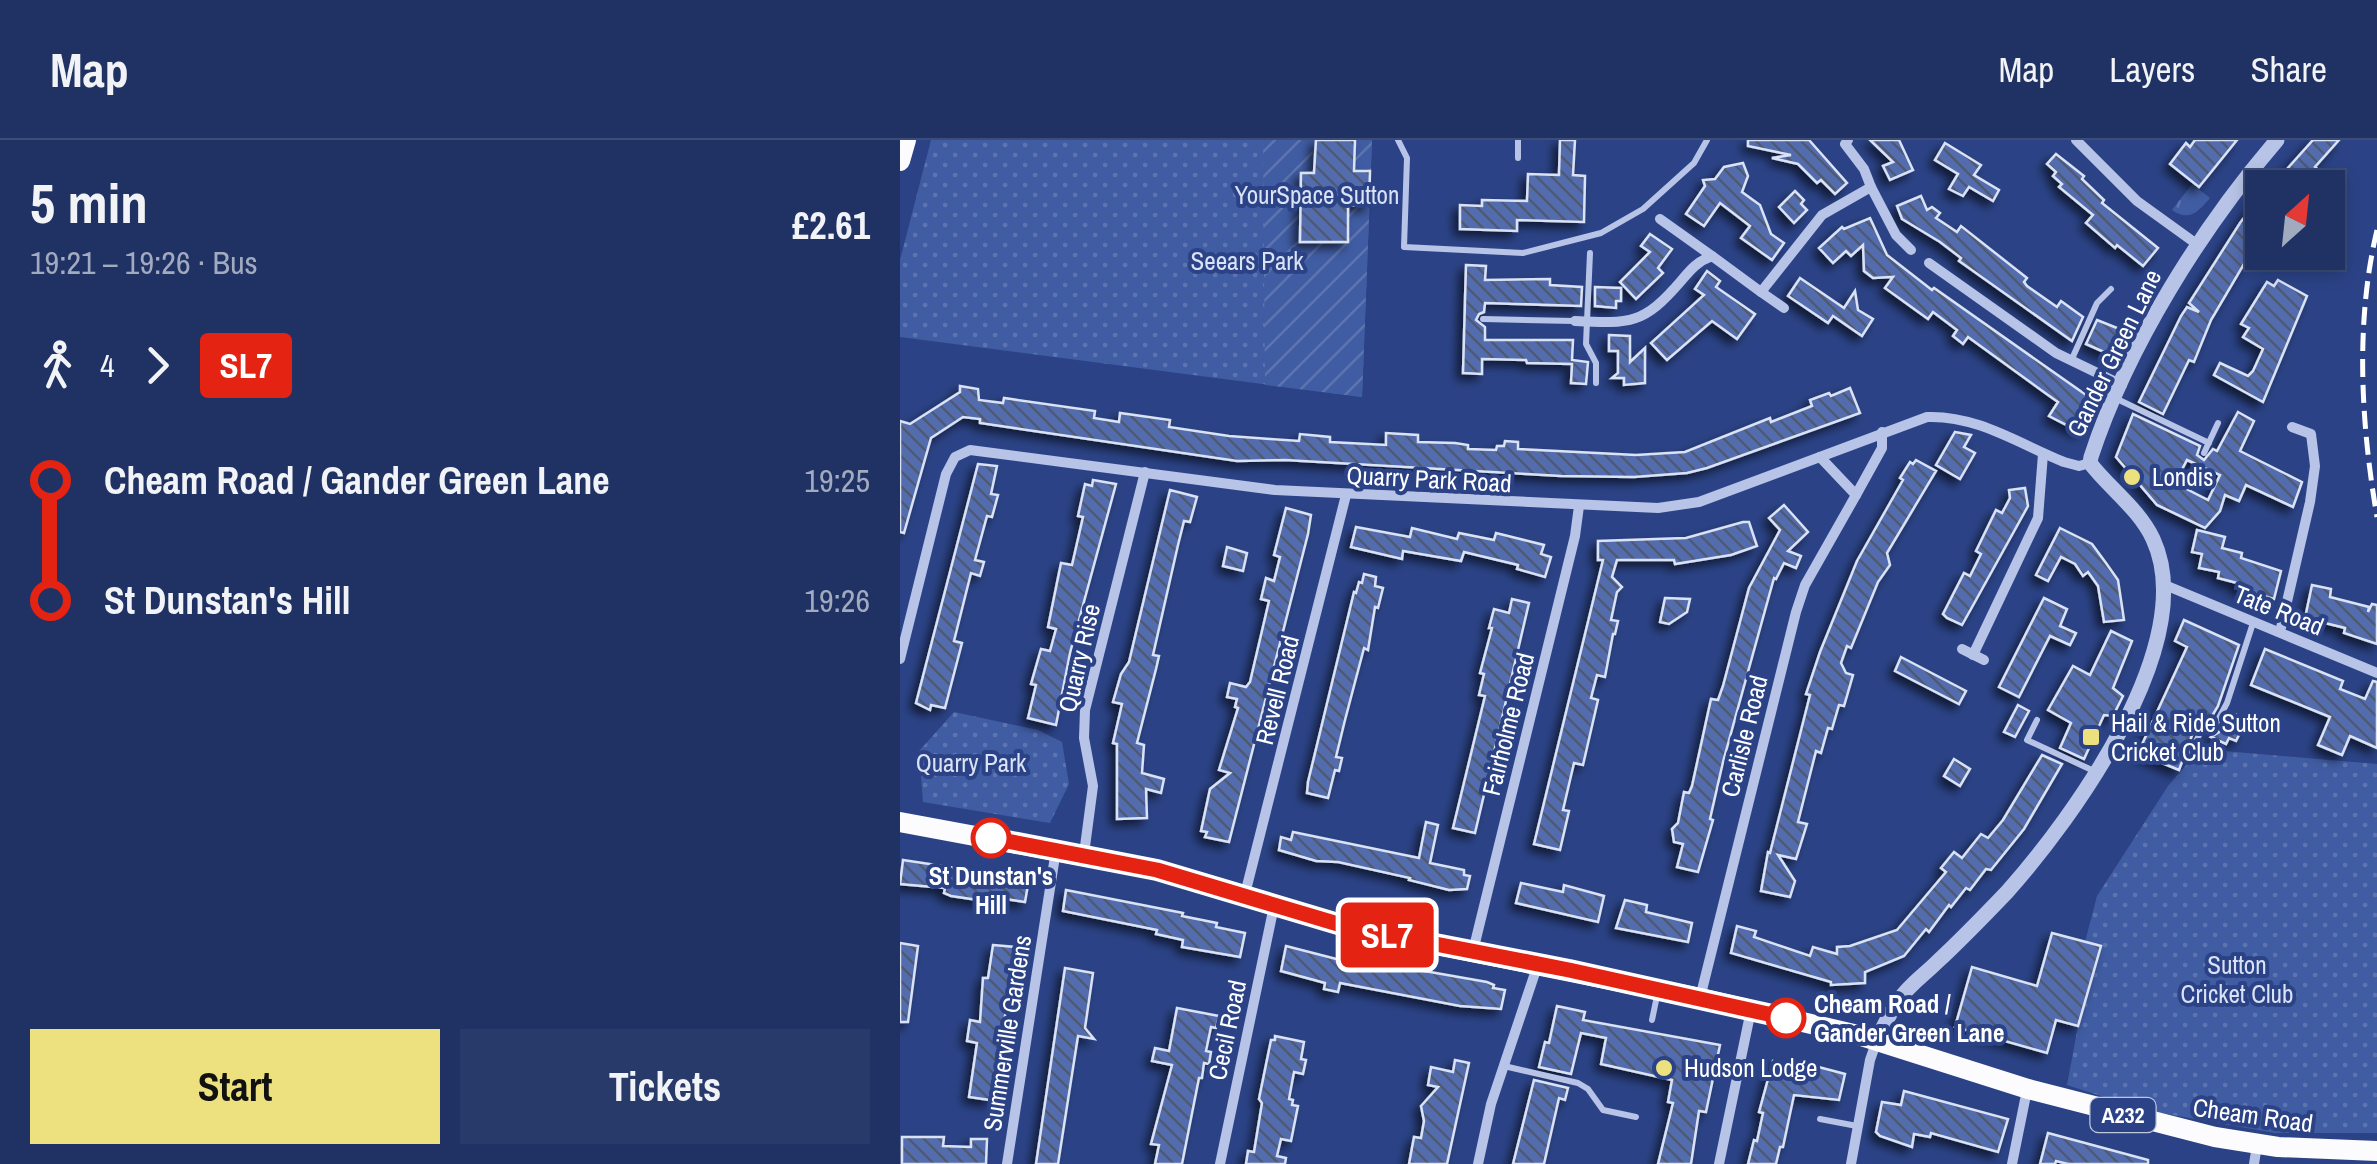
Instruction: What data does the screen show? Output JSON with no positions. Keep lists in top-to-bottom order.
{
  "streets": {
    "highway": ["A232", "Cheam Road"],
    "street": [
      "Gander Green Lane",
      "Quarry Park Road",
      "Tate Road",
      "Quarry Rise",
      "Revell Road",
      "Fairholme Road",
      "Carlisle Road",
      "Cecil Road",
      "Summerville Gardens"
    ]
  },
  "crossings": [
    ["Gander Green Lane", "Quarry Park Road"],
    ["Gander Green Lane", "Tate Road"],
    ["Gander Green Lane", "Cheam Road"],
    ["Quarry Park Road", "Quarry Rise"],
    ["Quarry Park Road", "Revell Road"],
    ["Quarry Park Road", "Fairholme Road"],
    ["Quarry Park Road", "Carlisle Road"],
    ["Quarry Rise", "Cheam Road"],
    ["Revell Road", "Cheam Road"],
    ["Fairholme Road", "Cheam Road"],
    ["Carlisle Road", "Cheam Road"],
    ["Cecil Road", "Cheam Road"],
    ["Summerville Gardens", "Cheam Road"]
  ],
  "parks": [
    "YourSpace Sutton",
    "Seears Park",
    "Quarry Park",
    "Sutton Cricket Club"
  ],
  "places": {
    "other": [
      "Londis",
      "St Dunstan's Hill",
      "Cheam Road / Gander Green Lane",
      "Hudson Lodge"
    ],
    "transit": ["Hail & Ride Sutton Cricket Club"]
  },
  "lines": ["bus line SL7"],
  "north": "top right",
  "page": {
    "header": "Map",
    "nav": ["Map", "Layers", "Share"],
    "heading": ["5 min", "19:21 – 19:26 · Bus", "£2.61"],
    "on_map": "SL7",
    "legs": ["4", "SL7"],
    "list": [
      {
        "name": "Cheam Road / Gander Green Lane",
        "value": "19:25"
      },
      {
        "name": "St Dunstan's Hill",
        "value": "19:26"
      }
    ],
    "buttons": ["Start", "Tickets"]
  }
}
